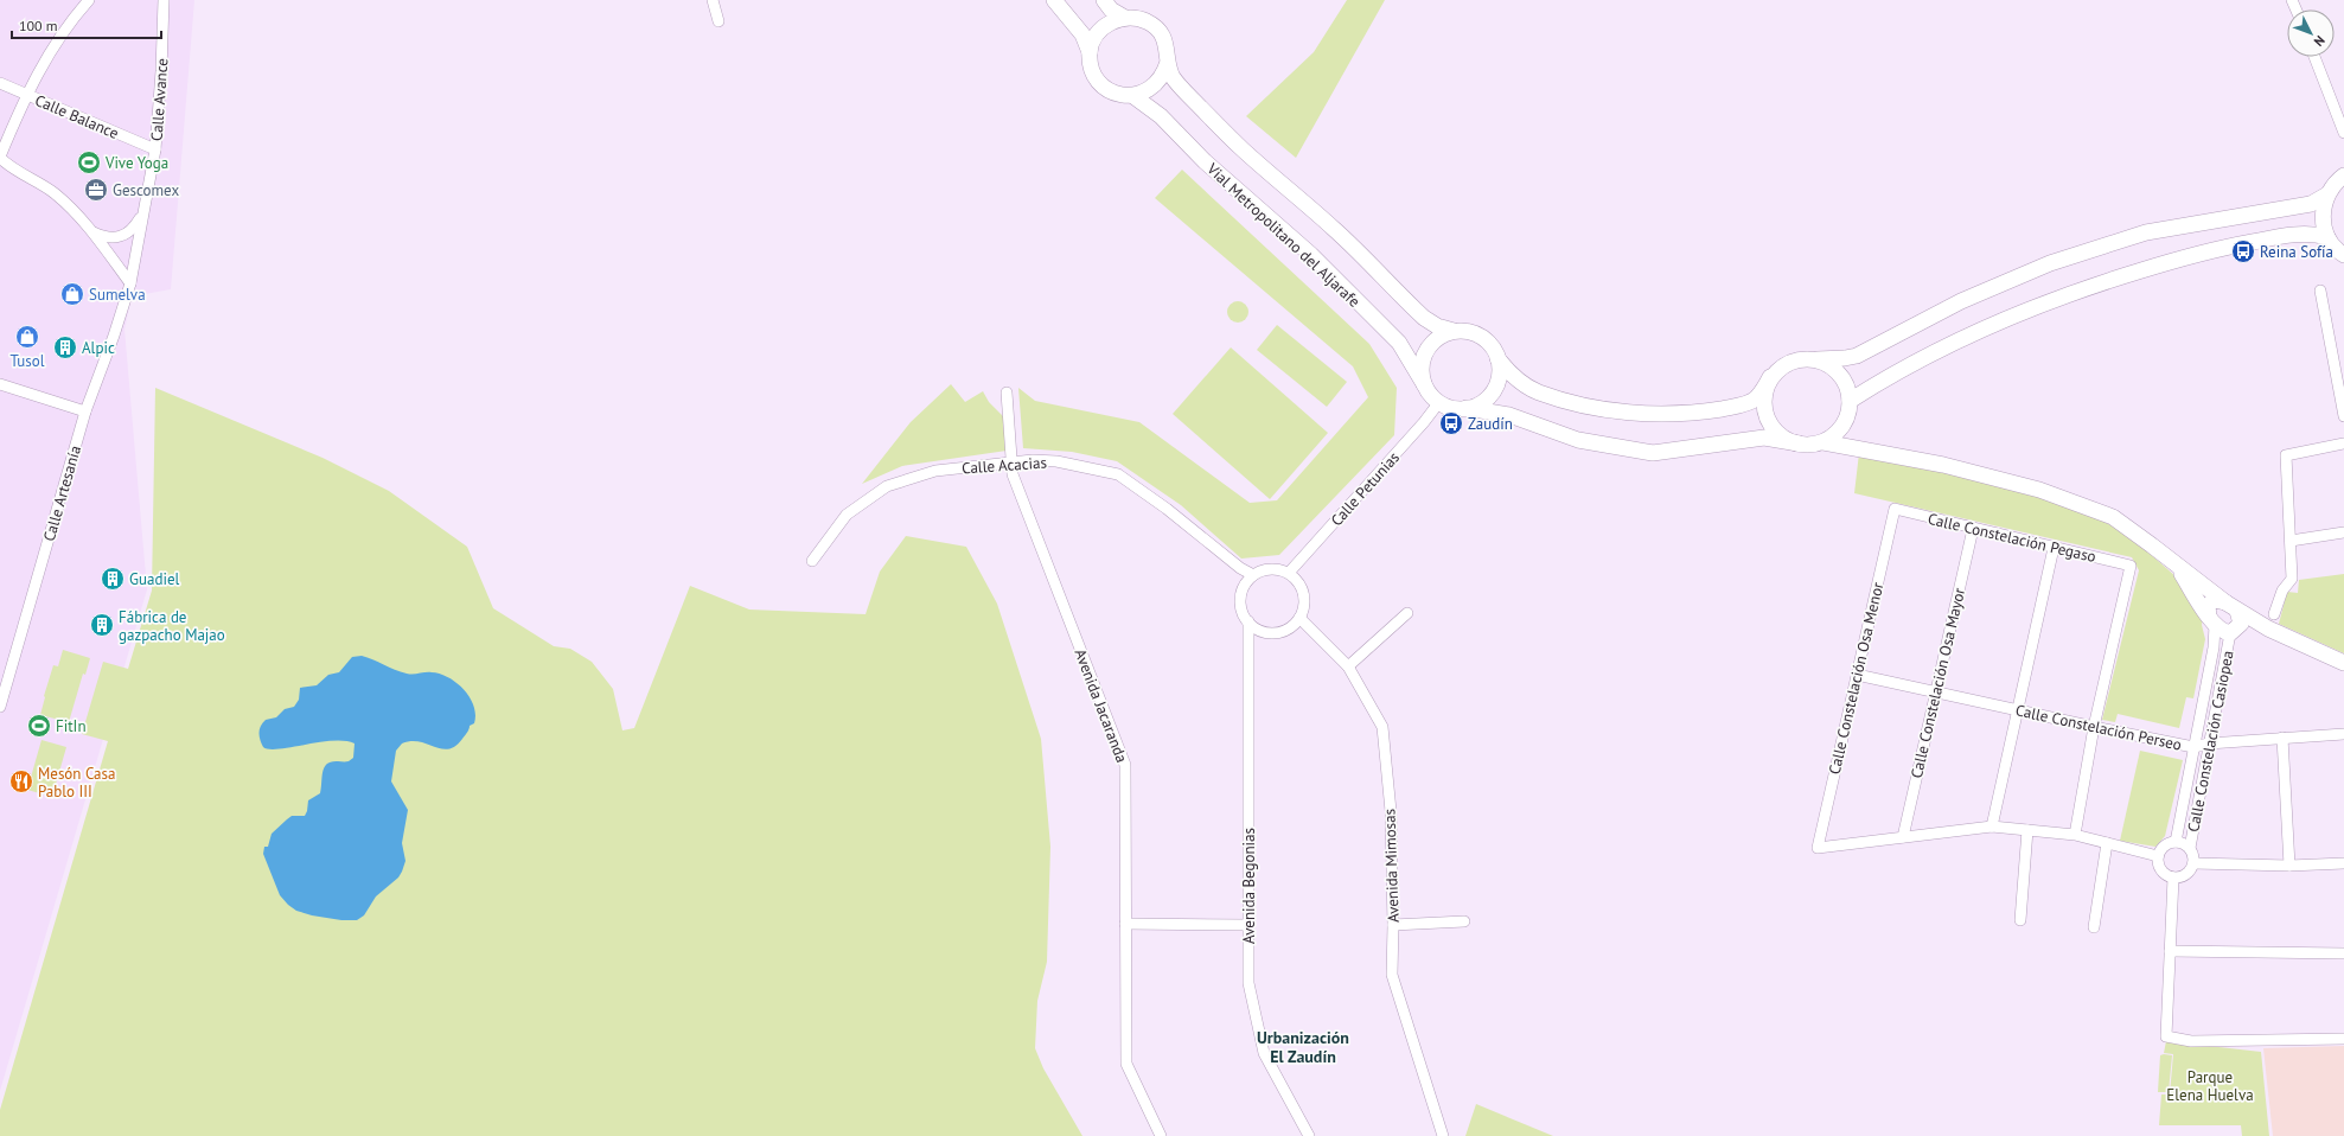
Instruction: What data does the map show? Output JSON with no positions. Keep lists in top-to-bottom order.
{
  "streets": {
    "main road": ["Vial Metropolitano del Aljarafe"],
    "street": [
      "Calle Avance",
      "Calle Balance",
      "Calle Acacias",
      "Calle Petunias",
      "Calle Artesanía",
      "Calle Constelación Pegaso",
      "Calle Constelación Osa Menor",
      "Calle Constelación Osa Mayor",
      "Avenida Jacaranda",
      "Calle Constelación Perseo",
      "Calle Constelación Casiopea",
      "Avenida Mimosas",
      "Avenida Begonias"
    ]
  },
  "crossings": [
    ["Calle Avance", "Calle Balance"],
    ["Calle Avance", "Calle Artesanía"],
    ["Vial Metropolitano del Aljarafe", "Calle Petunias"],
    ["Calle Acacias", "Calle Petunias"],
    ["Calle Acacias", "Avenida Jacaranda"],
    ["Calle Acacias", "Avenida Mimosas"],
    ["Calle Acacias", "Avenida Begonias"],
    ["Calle Petunias", "Avenida Mimosas"],
    ["Calle Petunias", "Avenida Begonias"],
    ["Calle Constelación Pegaso", "Calle Constelación Osa Menor"],
    ["Calle Constelación Pegaso", "Calle Constelación Osa Mayor"],
    ["Calle Constelación Pegaso", "Calle Constelación Perseo"],
    ["Calle Constelación Osa Menor", "Calle Constelación Osa Mayor"],
    ["Calle Constelación Osa Menor", "Calle Constelación Perseo"],
    ["Calle Constelación Osa Mayor", "Calle Constelación Perseo"],
    ["Calle Constelación Perseo", "Calle Constelación Casiopea"],
    ["Avenida Mimosas", "Avenida Begonias"]
  ],
  "districts": ["Urbanización El Zaudín"],
  "parks": ["Parque Elena Huelva"],
  "places": {
    "sports": ["Vive Yoga", "FitIn"],
    "office": ["Gescomex"],
    "bus stop": ["Reina Sofía", "Zaudín"],
    "shop": ["Sumelva", "Tusol"],
    "building": ["Alpic", "Guadiel", "Fábrica de gazpacho Majao"],
    "restaurant": ["Mesón Casa Pablo III"]
  },
  "scale_bar": "100 m",
  "north": "bottom right"
}
